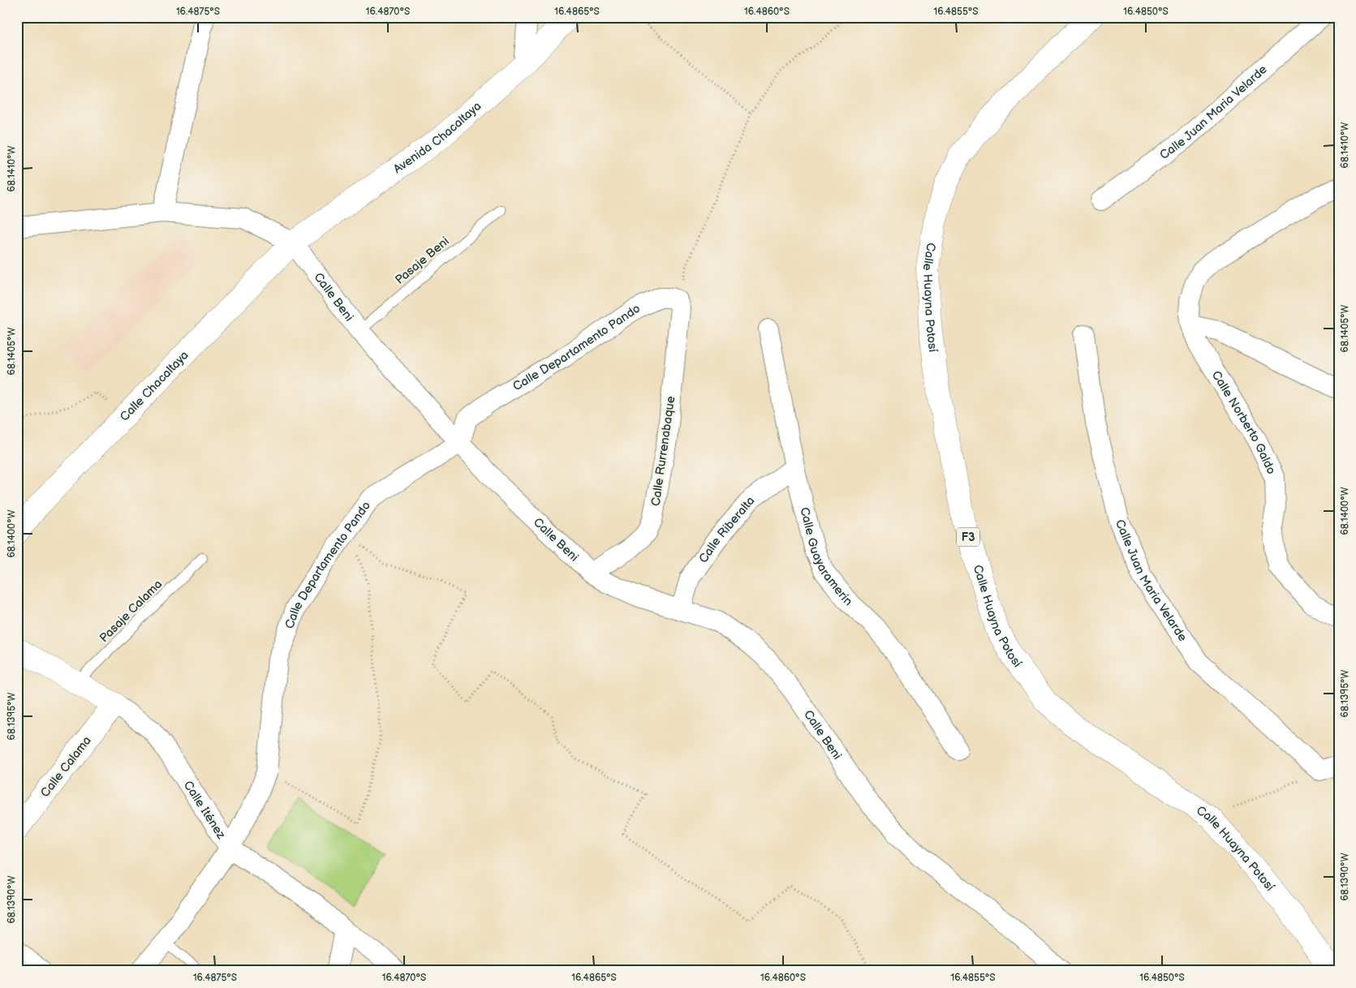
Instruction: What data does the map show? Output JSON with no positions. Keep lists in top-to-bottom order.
{
  "streets": {
    "main road": [
      "Avenida Chacaltaya",
      "Calle Huayna Potosí",
      "Calle Chacaltaya",
      "F3",
      "Calle Calama",
      "Calle Iténez"
    ],
    "street": [
      "Calle Juan Maria Velarde",
      "Calle Beni",
      "Calle Departamento Pando",
      "Calle Norberto Galdo",
      "Calle Rurrenabaque",
      "Calle Riberalta",
      "Calle Guayaramerin"
    ],
    "lane": ["Pasaje Beni", "Pasaje Calama"]
  },
  "crossings": [
    ["Avenida Chacaltaya", "Calle Beni"],
    ["Avenida Chacaltaya", "Calle Chacaltaya"],
    ["Pasaje Beni", "Calle Beni"],
    ["Calle Beni", "Calle Departamento Pando"],
    ["Calle Beni", "Calle Chacaltaya"],
    ["Calle Beni", "Calle Rurrenabaque"],
    ["Calle Beni", "Calle Riberalta"],
    ["Calle Departamento Pando", "Calle Rurrenabaque"],
    ["Calle Departamento Pando", "Calle Iténez"],
    ["Calle Riberalta", "Calle Guayaramerin"],
    ["Pasaje Calama", "Calle Iténez"],
    ["Calle Calama", "Calle Iténez"]
  ],
  "coordinates": [
    "16.4875°S",
    "16.4870°S",
    "16.4865°S",
    "16.4860°S",
    "16.4855°S",
    "16.4850°S",
    "68.1410°W",
    "68.1405°W",
    "68.1400°W",
    "68.1395°W",
    "68.1390°W"
  ]
}
